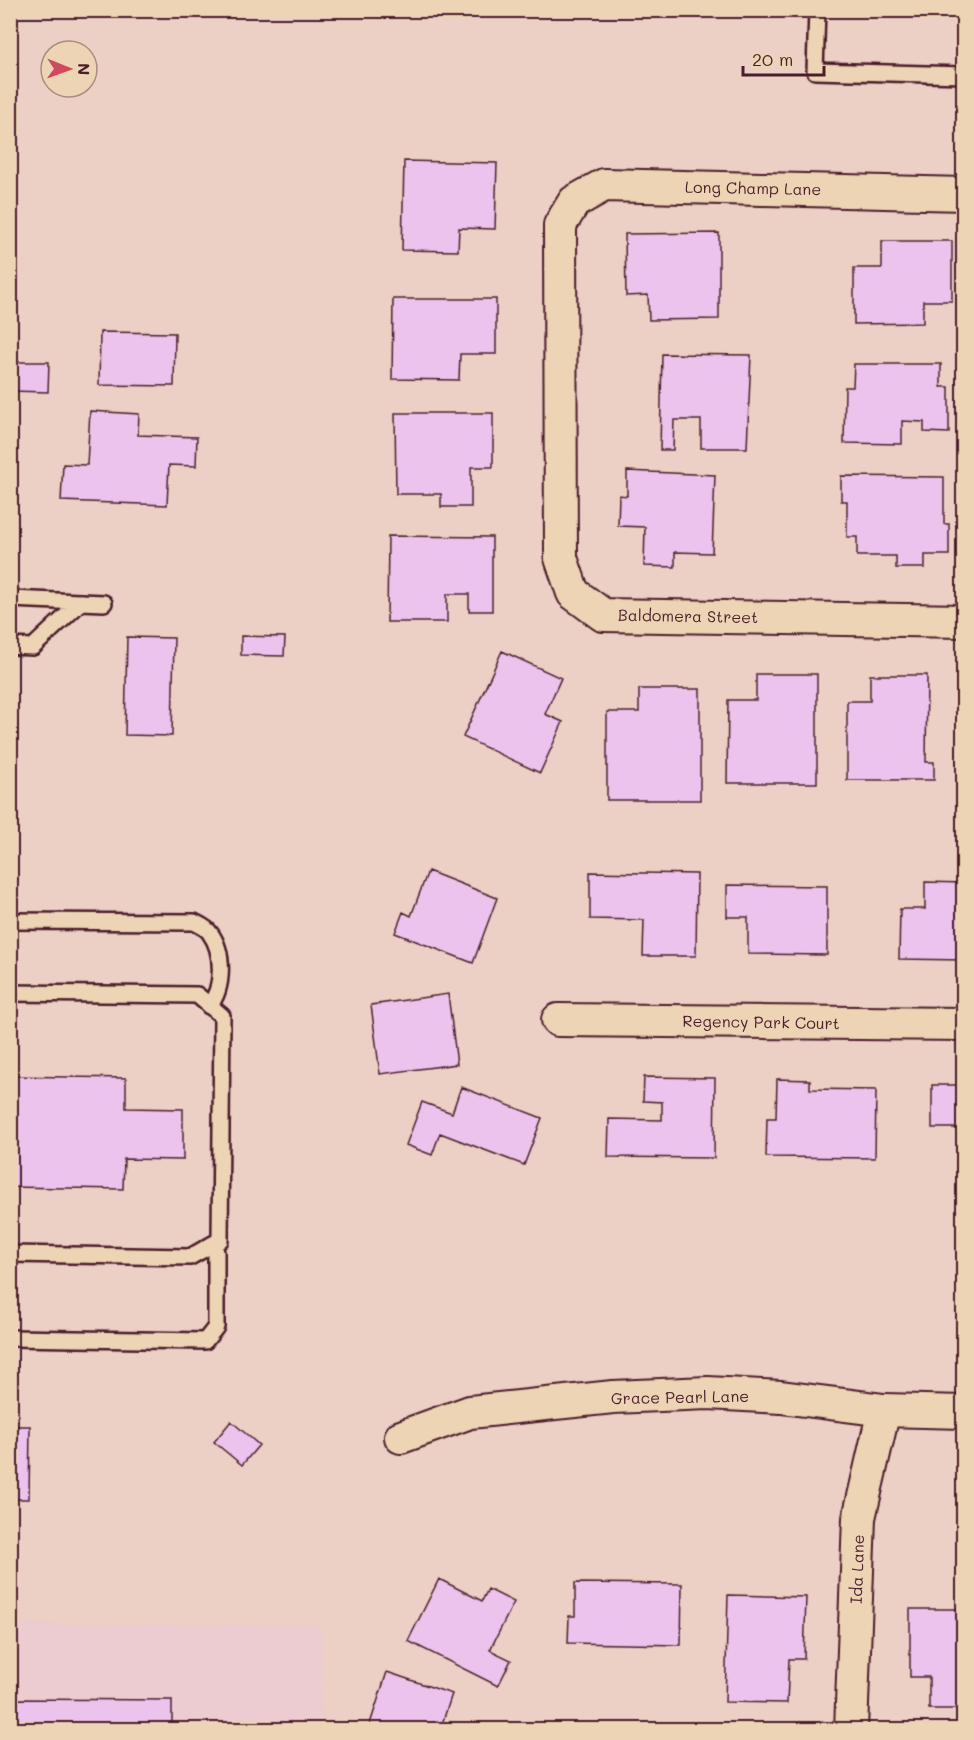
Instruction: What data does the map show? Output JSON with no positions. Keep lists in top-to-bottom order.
{
  "streets": {
    "street": [
      "Long Champ Lane",
      "Baldomera Street",
      "Regency Park Court",
      "Grace Pearl Lane",
      "Ida Lane"
    ]
  },
  "crossings": [
    ["Long Champ Lane", "Baldomera Street"],
    ["Grace Pearl Lane", "Ida Lane"]
  ],
  "scale_bar": "20 m",
  "north": "right"
}
